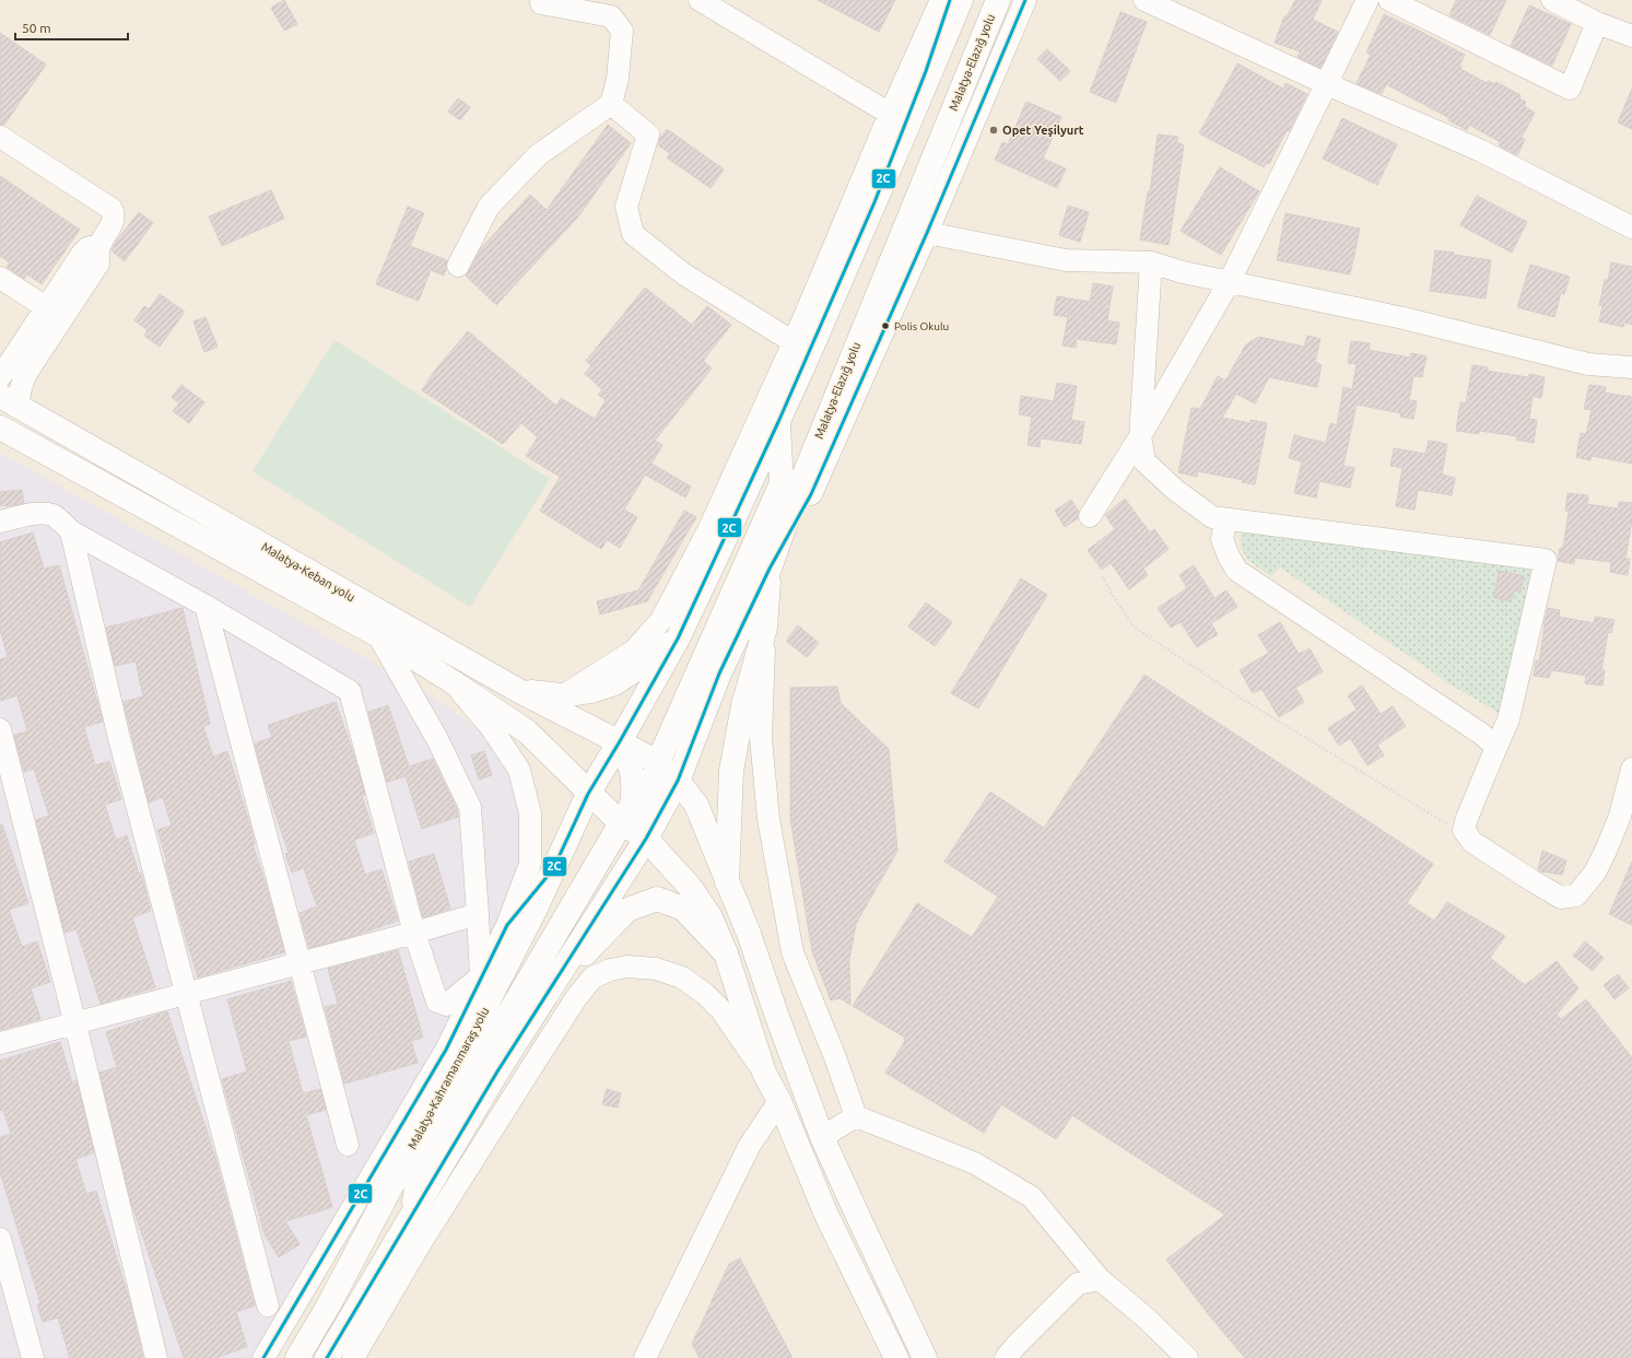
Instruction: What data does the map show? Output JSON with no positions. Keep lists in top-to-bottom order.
{
  "streets": {
    "main road": ["Malatya-Elazığ yolu", "Malatya-Keban yolu", "Malatya-Kahramanmaraş yolu"]
  },
  "crossings": [
    ["Malatya-Elazığ yolu", "Malatya-Keban yolu"],
    ["Malatya-Keban yolu", "Malatya-Kahramanmaraş yolu"]
  ],
  "places": ["Opet Yeşilyurt", "Polis Okulu"],
  "lines": ["transit line 2C"],
  "scale_bar": "50 m"
}
